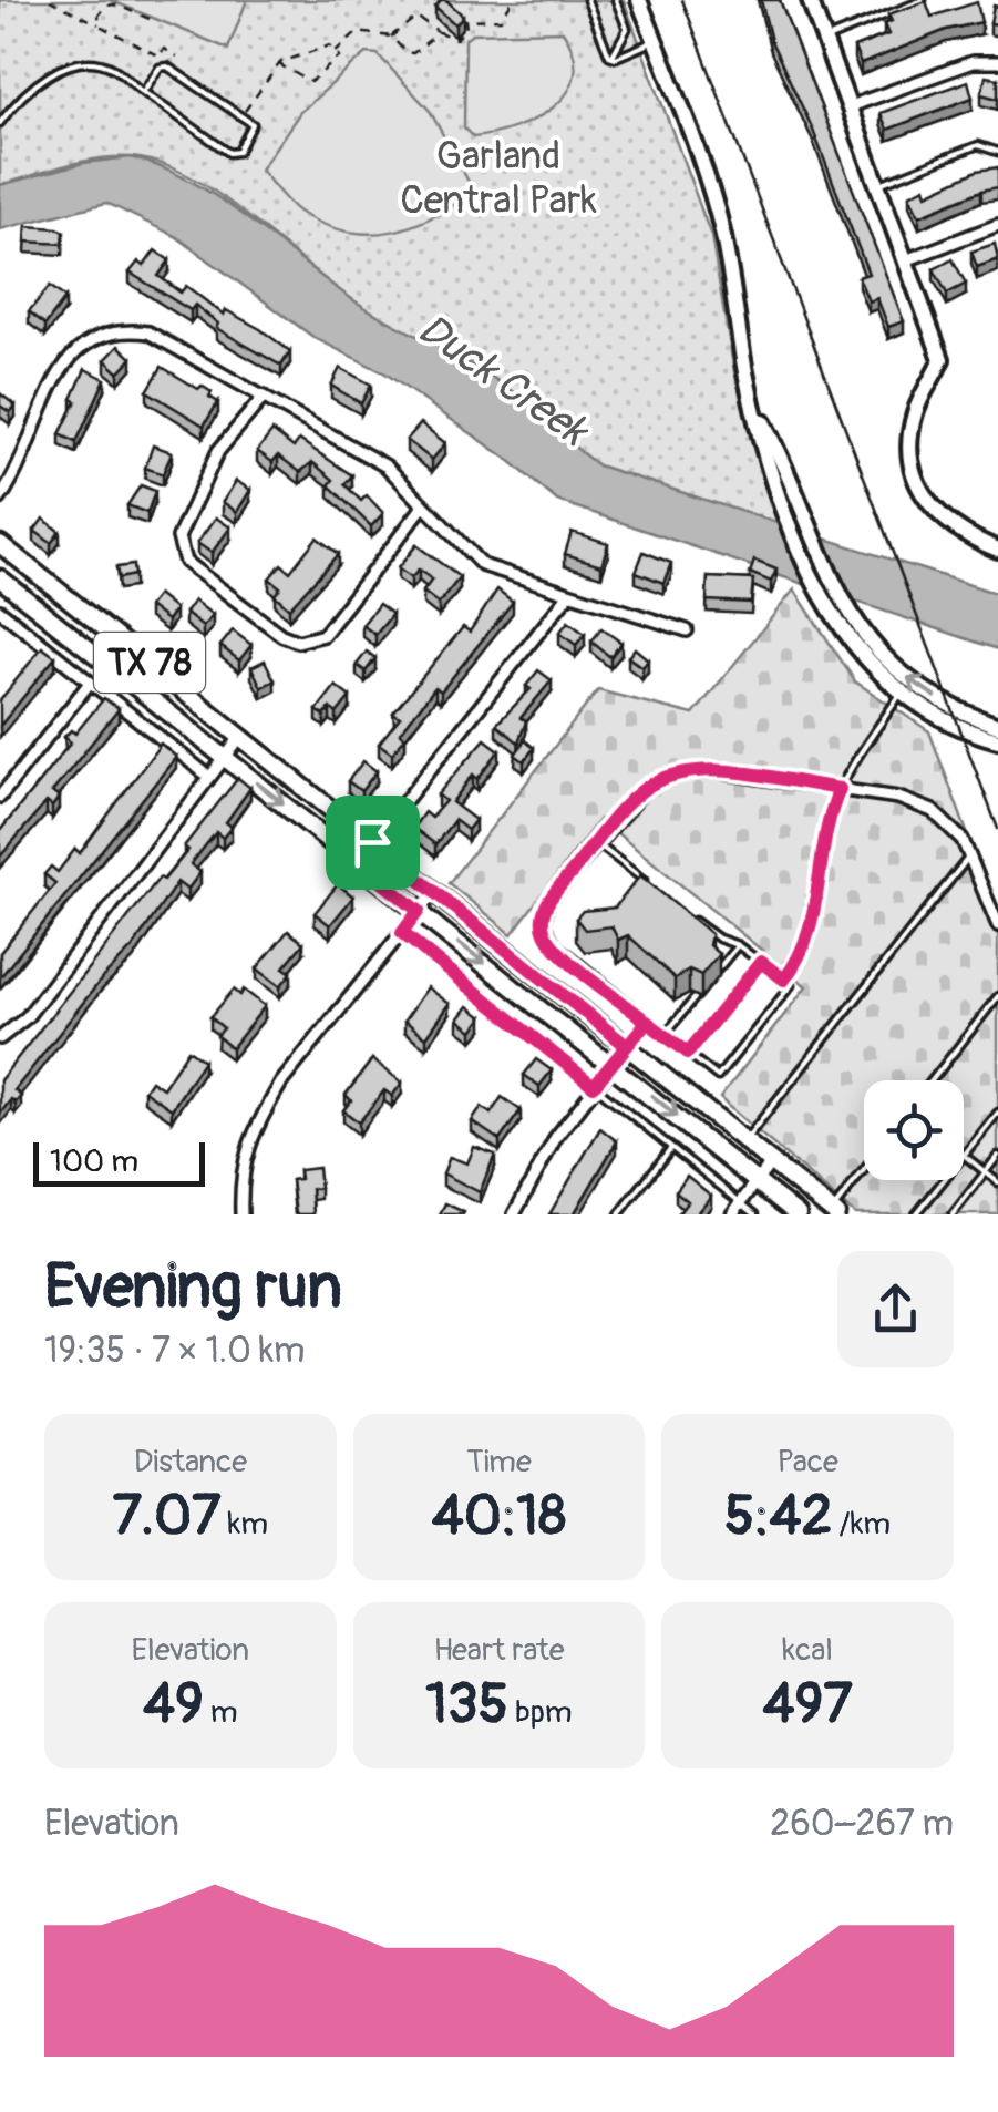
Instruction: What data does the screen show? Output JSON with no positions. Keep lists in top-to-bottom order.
{
  "streets": {
    "main road": ["TX 78"]
  },
  "water": ["Duck Creek"],
  "parks": ["Garland Central Park"],
  "scale_bar": "100 m",
  "page": {
    "scale": "100 m",
    "heading": ["Evening run", "19:35 · 7 × 1.0 km"],
    "stats": [
      ["Distance", "7.07 km"],
      ["Time", "40:18"],
      ["Pace", "5:42 /km"],
      ["Elevation", "49 m"],
      ["Heart rate", "135 bpm"],
      ["kcal", "497"]
    ],
    "chart": ["Elevation", "260–267 m"]
  }
}
